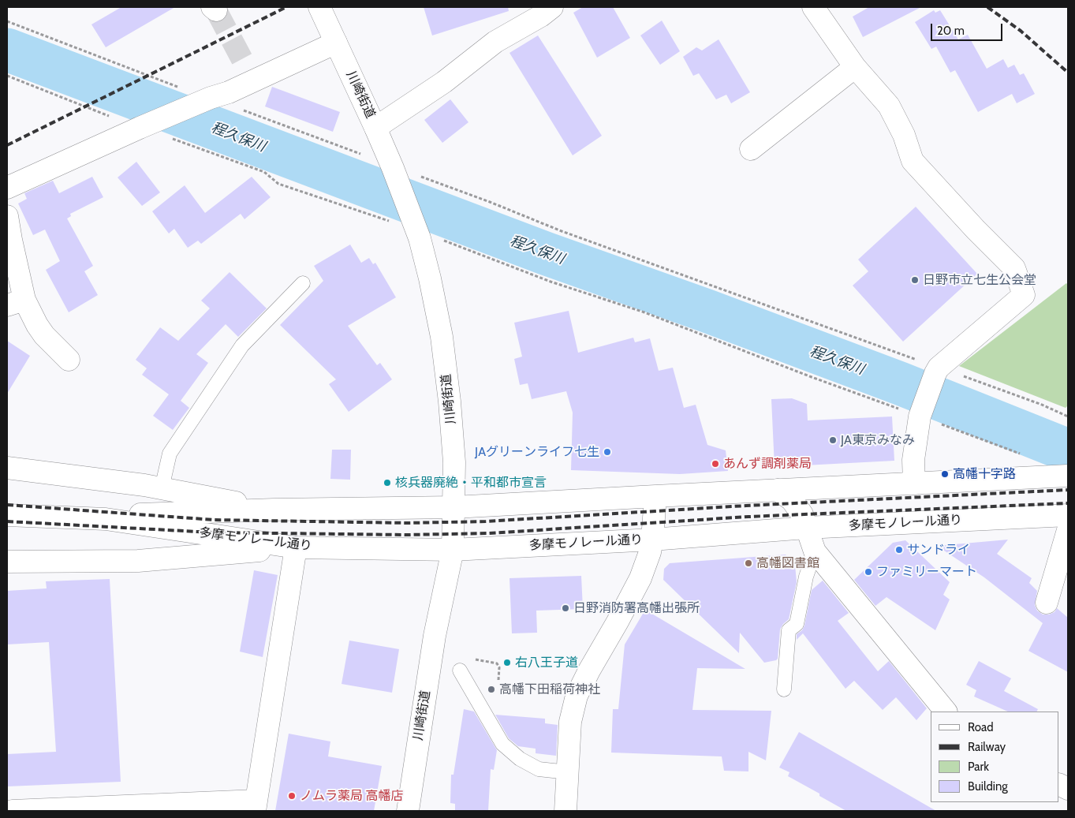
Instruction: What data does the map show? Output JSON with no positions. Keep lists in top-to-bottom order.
{
  "streets": {
    "main road": ["川崎街道", "多摩モノレール通り"]
  },
  "crossings": [
    ["川崎街道", "多摩モノレール通り"]
  ],
  "water": ["程久保川"],
  "places": [
    "日野市立七生公会堂",
    "JA東京みなみ",
    "JAグリーンライフ七生",
    "あんず調剤薬局",
    "高幡十字路",
    "核兵器廃絶・平和都市宣言",
    "サンドライ",
    "高幡図書館",
    "ファミリーマート",
    "日野消防署高幡出張所",
    "右八王子道",
    "高幡下田稲荷神社",
    "ノムラ薬局 高幡店"
  ],
  "legend": [
    "Road",
    "Railway",
    "Park",
    "Building"
  ],
  "scale_bar": "20 m"
}
